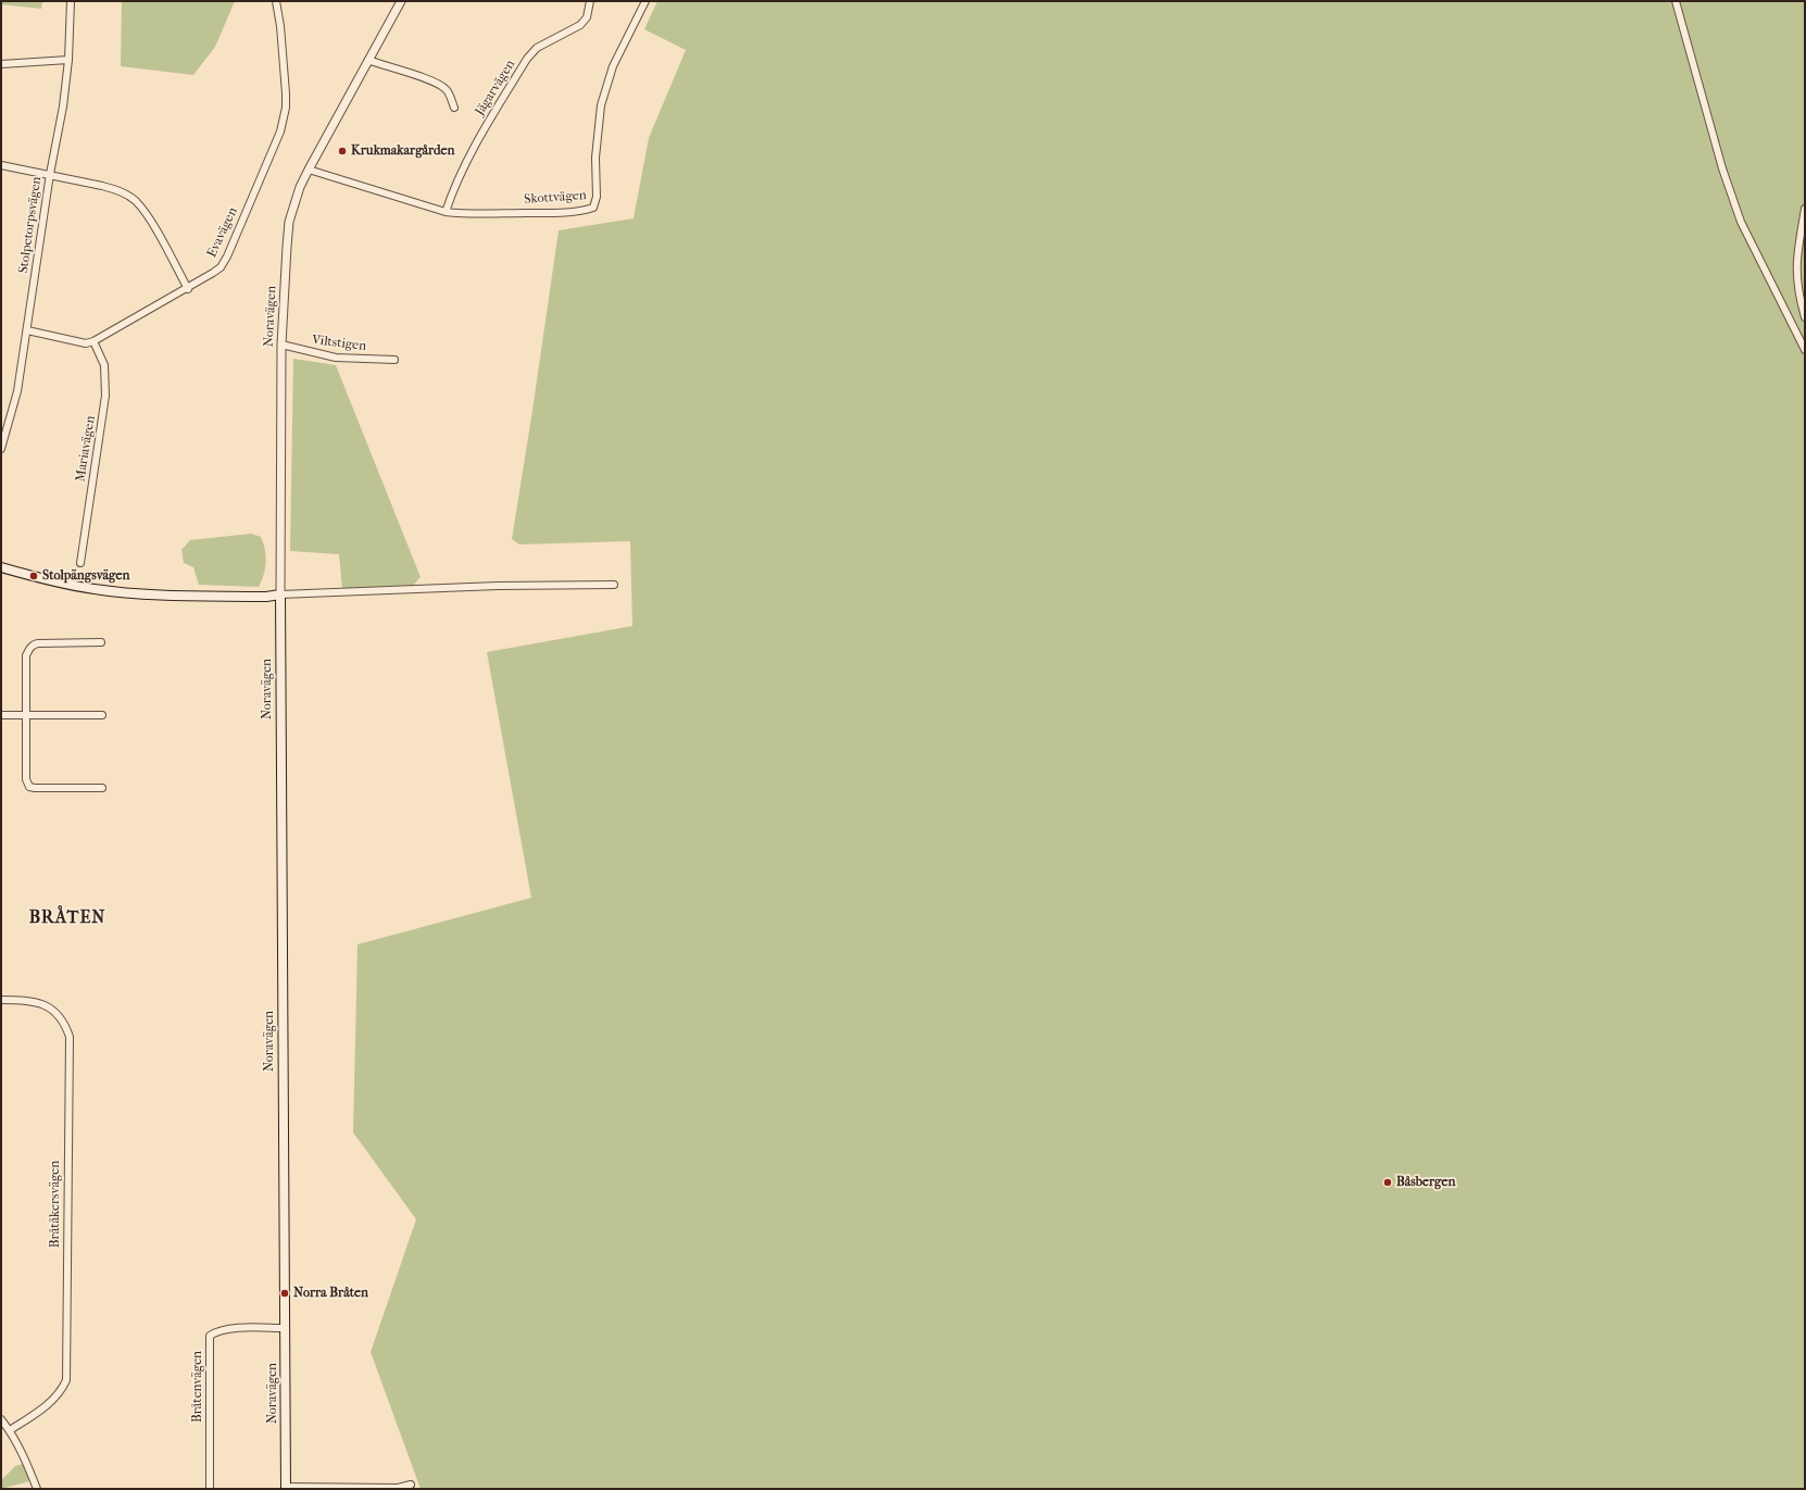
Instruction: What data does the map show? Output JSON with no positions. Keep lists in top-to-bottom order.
{
  "streets": {
    "main road": ["Noravägen"],
    "street": [
      "Jägarvägen",
      "Skottvägen",
      "Stolpetorpsvägen",
      "Evavägen",
      "Viltstigen",
      "Mariavägen",
      "Bråtåkersvägen",
      "Bråtenvägen"
    ]
  },
  "crossings": [
    ["Jägarvägen", "Skottvägen"],
    ["Skottvägen", "Noravägen"],
    ["Evavägen", "Mariavägen"],
    ["Noravägen", "Viltstigen"],
    ["Noravägen", "Bråtenvägen"]
  ],
  "districts": ["BRÅTEN"],
  "places": [
    "Krukmakargården",
    "Stolpängsvägen",
    "Båsbergen",
    "Norra Bråten"
  ]
}
